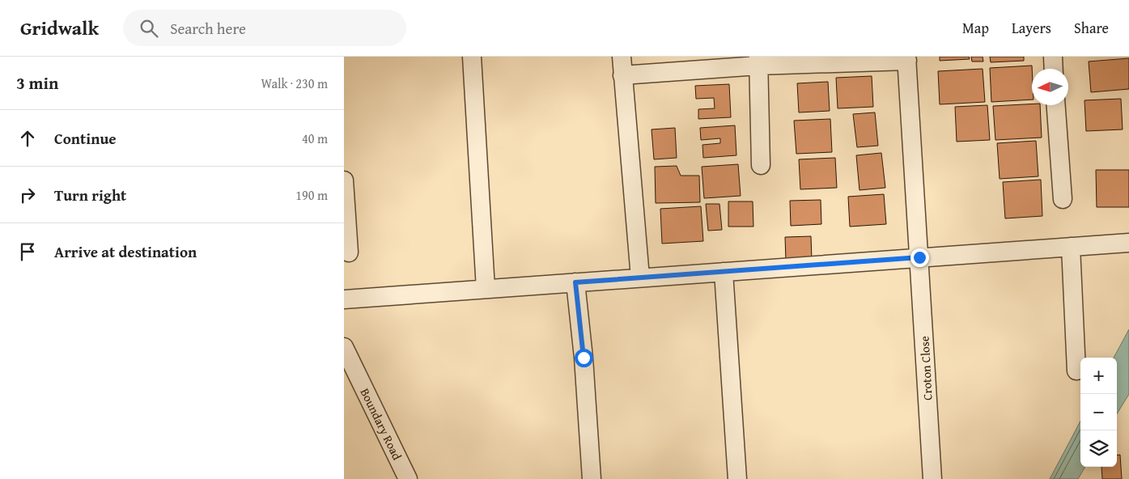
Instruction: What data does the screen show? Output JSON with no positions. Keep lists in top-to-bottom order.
{
  "streets": {
    "street": ["Croton Close", "Boundary Road"]
  },
  "north": "left",
  "page": {
    "header": "Gridwalk",
    "search": "Search here",
    "nav": ["Map", "Layers", "Share"],
    "heading": ["3 min", "Walk · 230 m"],
    "list": [
      ["Continue", "40 m"],
      ["Turn right", "190 m"],
      "Arrive at destination"
    ],
    "map_buttons": ["+", "−"]
  }
}
